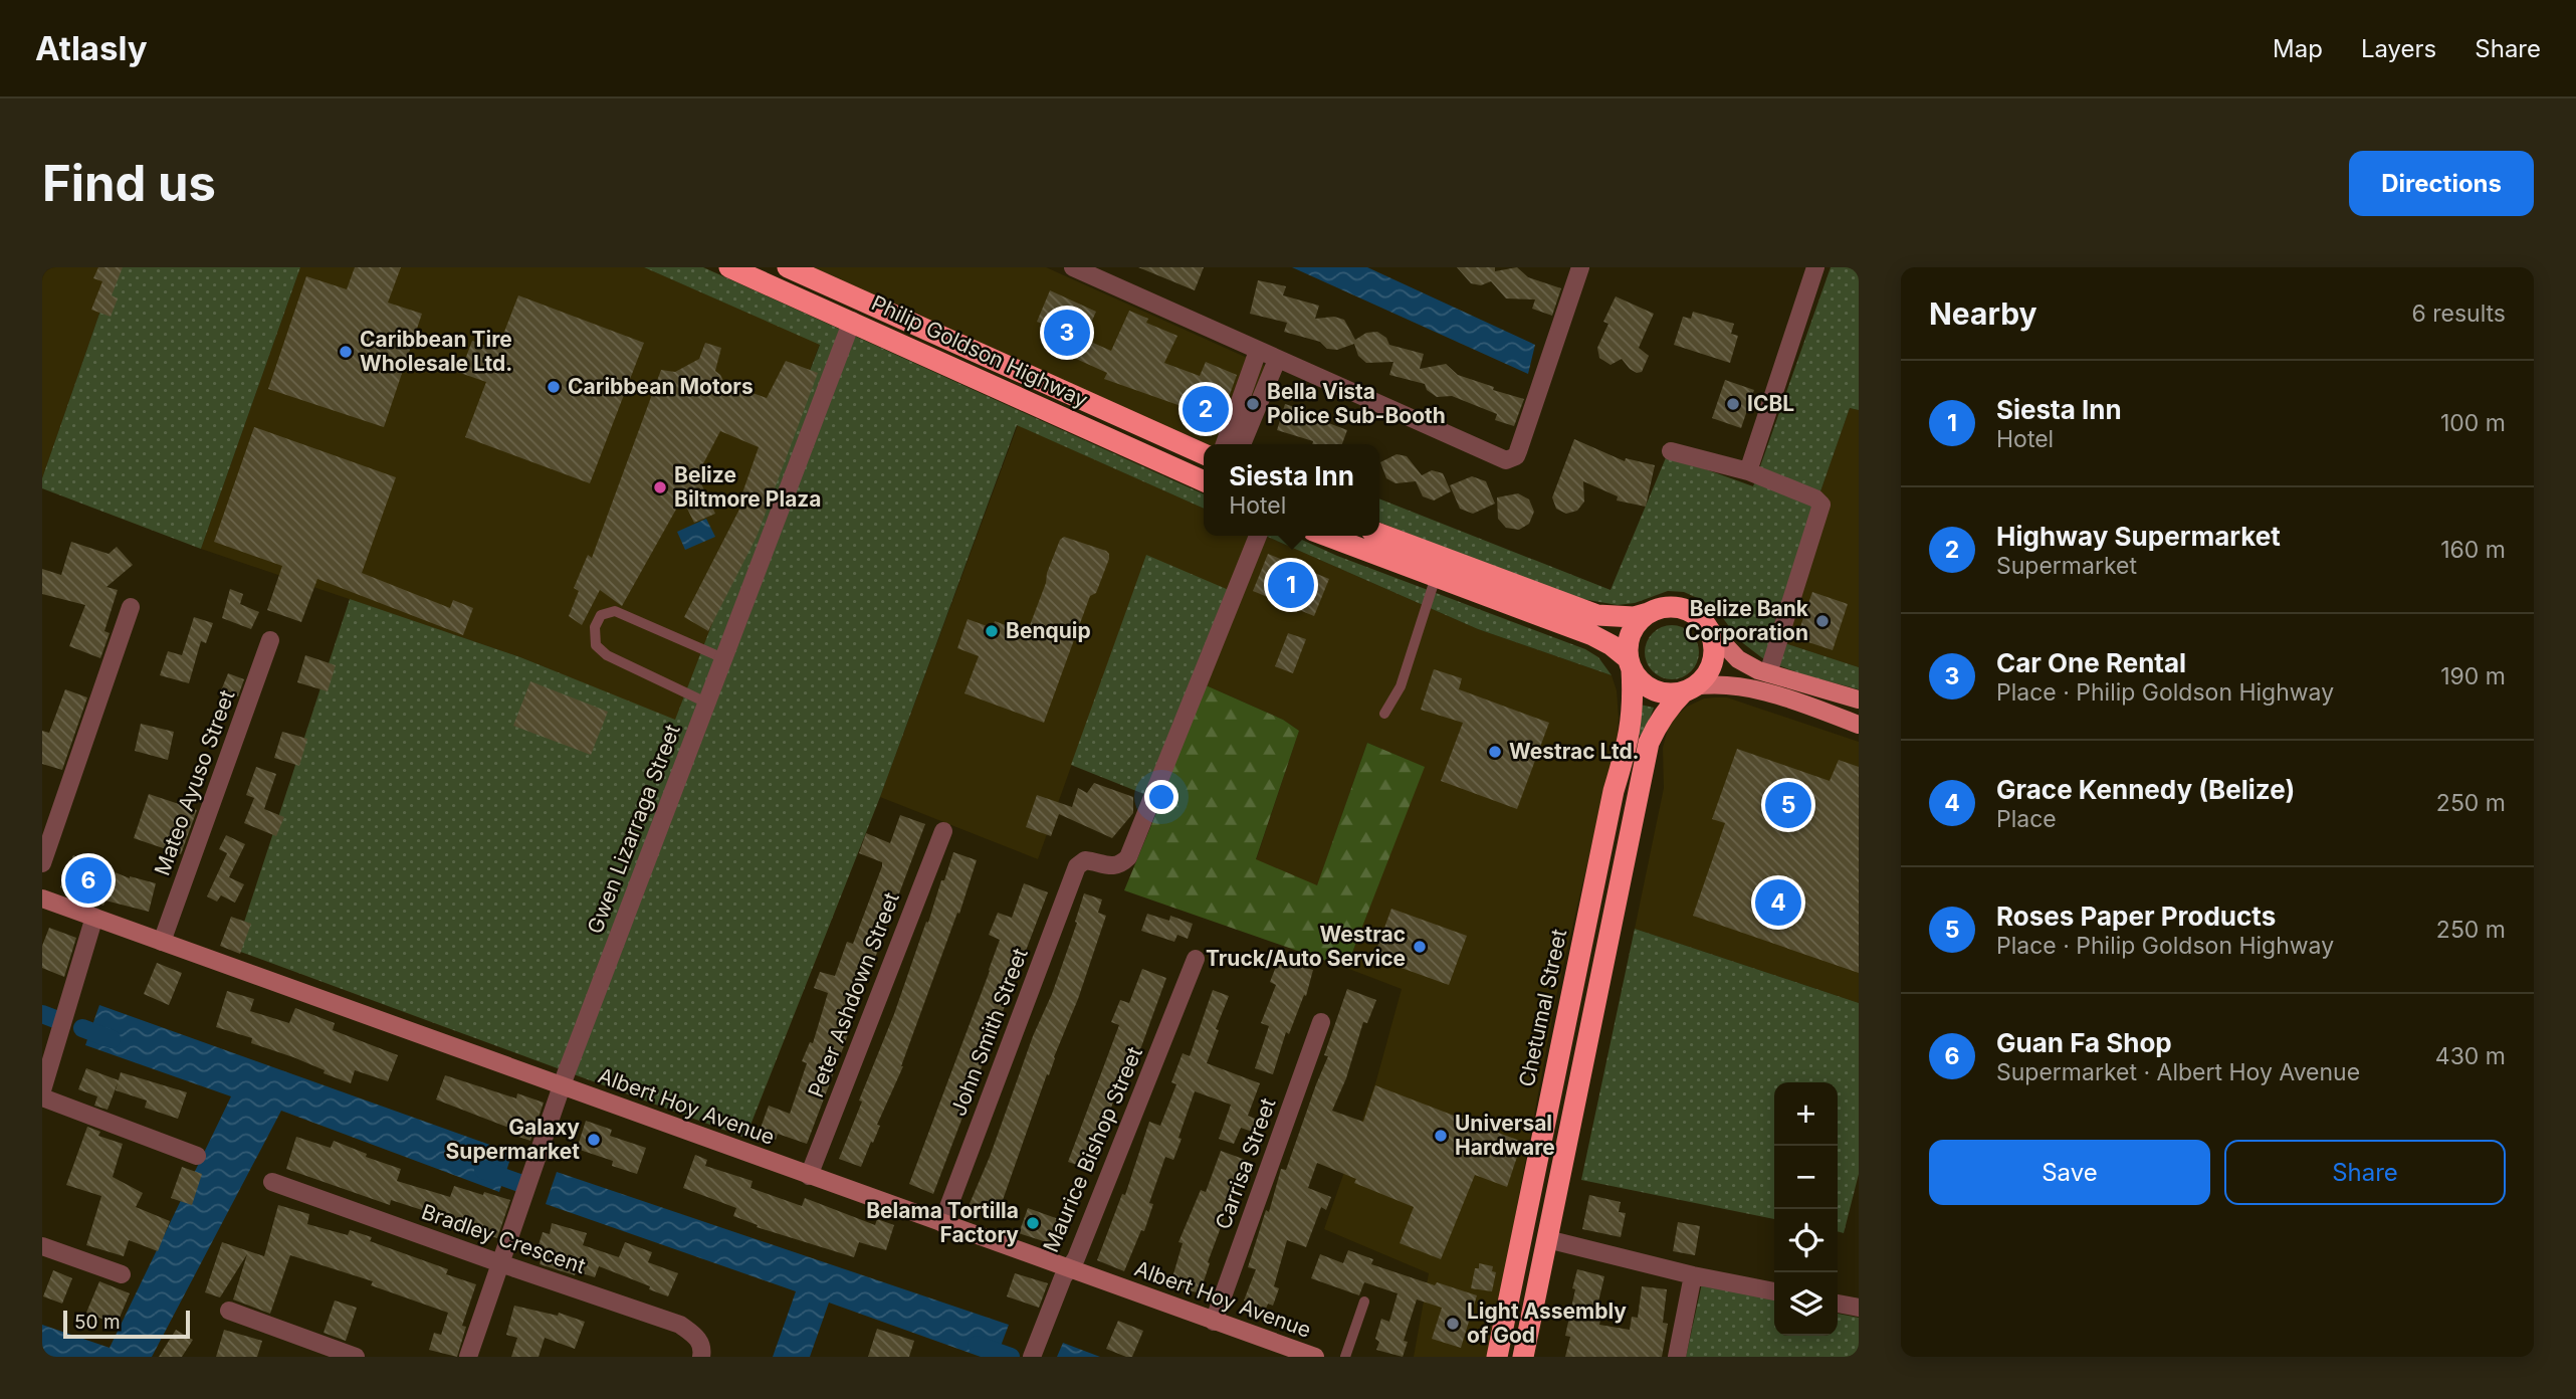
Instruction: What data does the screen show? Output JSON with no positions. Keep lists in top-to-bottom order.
{
  "streets": {
    "highway": ["Philip Goldson Highway", "Chetumal Street"],
    "street": [
      "Mateo Ayuso Street",
      "Gwen Lizarraga Street",
      "Peter Ashdown Street",
      "John Smith Street",
      "Albert Hoy Avenue",
      "Maurice Bishop Street",
      "Carrisa Street",
      "Bradley Crescent"
    ]
  },
  "crossings": [
    ["Philip Goldson Highway", "Gwen Lizarraga Street"],
    ["Mateo Ayuso Street", "Albert Hoy Avenue"],
    ["Gwen Lizarraga Street", "Albert Hoy Avenue"],
    ["Gwen Lizarraga Street", "Bradley Crescent"],
    ["Peter Ashdown Street", "Albert Hoy Avenue"],
    ["John Smith Street", "Albert Hoy Avenue"],
    ["Albert Hoy Avenue", "Maurice Bishop Street"],
    ["Albert Hoy Avenue", "Carrisa Street"]
  ],
  "places": [
    "Caribbean Tire Wholesale Ltd.",
    "Caribbean Motors",
    "Bella Vista Police Sub-Booth",
    "ICBL",
    "Belize Biltmore Plaza",
    "Belize Bank Corporation",
    "Benquip",
    "Westrac Ltd.",
    "Westrac Truck/Auto Service",
    "Universal Hardware",
    "Galaxy Supermarket",
    "Belama Tortilla Factory",
    "Light Assembly of God"
  ],
  "scale_bar": "50 m",
  "page": {
    "header": "Atlasly",
    "nav": ["Map", "Layers", "Share"],
    "buttons": [
      "Directions",
      ["Save", "Share"]
    ],
    "title": "Find us",
    "heading": ["Nearby", "6 results"],
    "pins": [
      "3",
      "2",
      "1",
      "5",
      "6",
      "4"
    ],
    "list": [
      {
        "mark": "1",
        "name": "Siesta Inn",
        "note": "Hotel",
        "value": "100 m"
      },
      {
        "mark": "2",
        "name": "Highway Supermarket",
        "note": "Supermarket",
        "value": "160 m"
      },
      {
        "mark": "3",
        "name": "Car One Rental",
        "note": "Place · Philip Goldson Highway",
        "value": "190 m"
      },
      {
        "mark": "4",
        "name": "Grace Kennedy (Belize)",
        "note": "Place",
        "value": "250 m"
      },
      {
        "mark": "5",
        "name": "Roses Paper Products",
        "note": "Place · Philip Goldson Highway",
        "value": "250 m"
      },
      {
        "mark": "6",
        "name": "Guan Fa Shop",
        "note": "Supermarket · Albert Hoy Avenue",
        "value": "430 m"
      }
    ],
    "popup": ["Siesta Inn", "Hotel"],
    "map_buttons": ["+", "−"],
    "scale": "50 m"
  }
}
